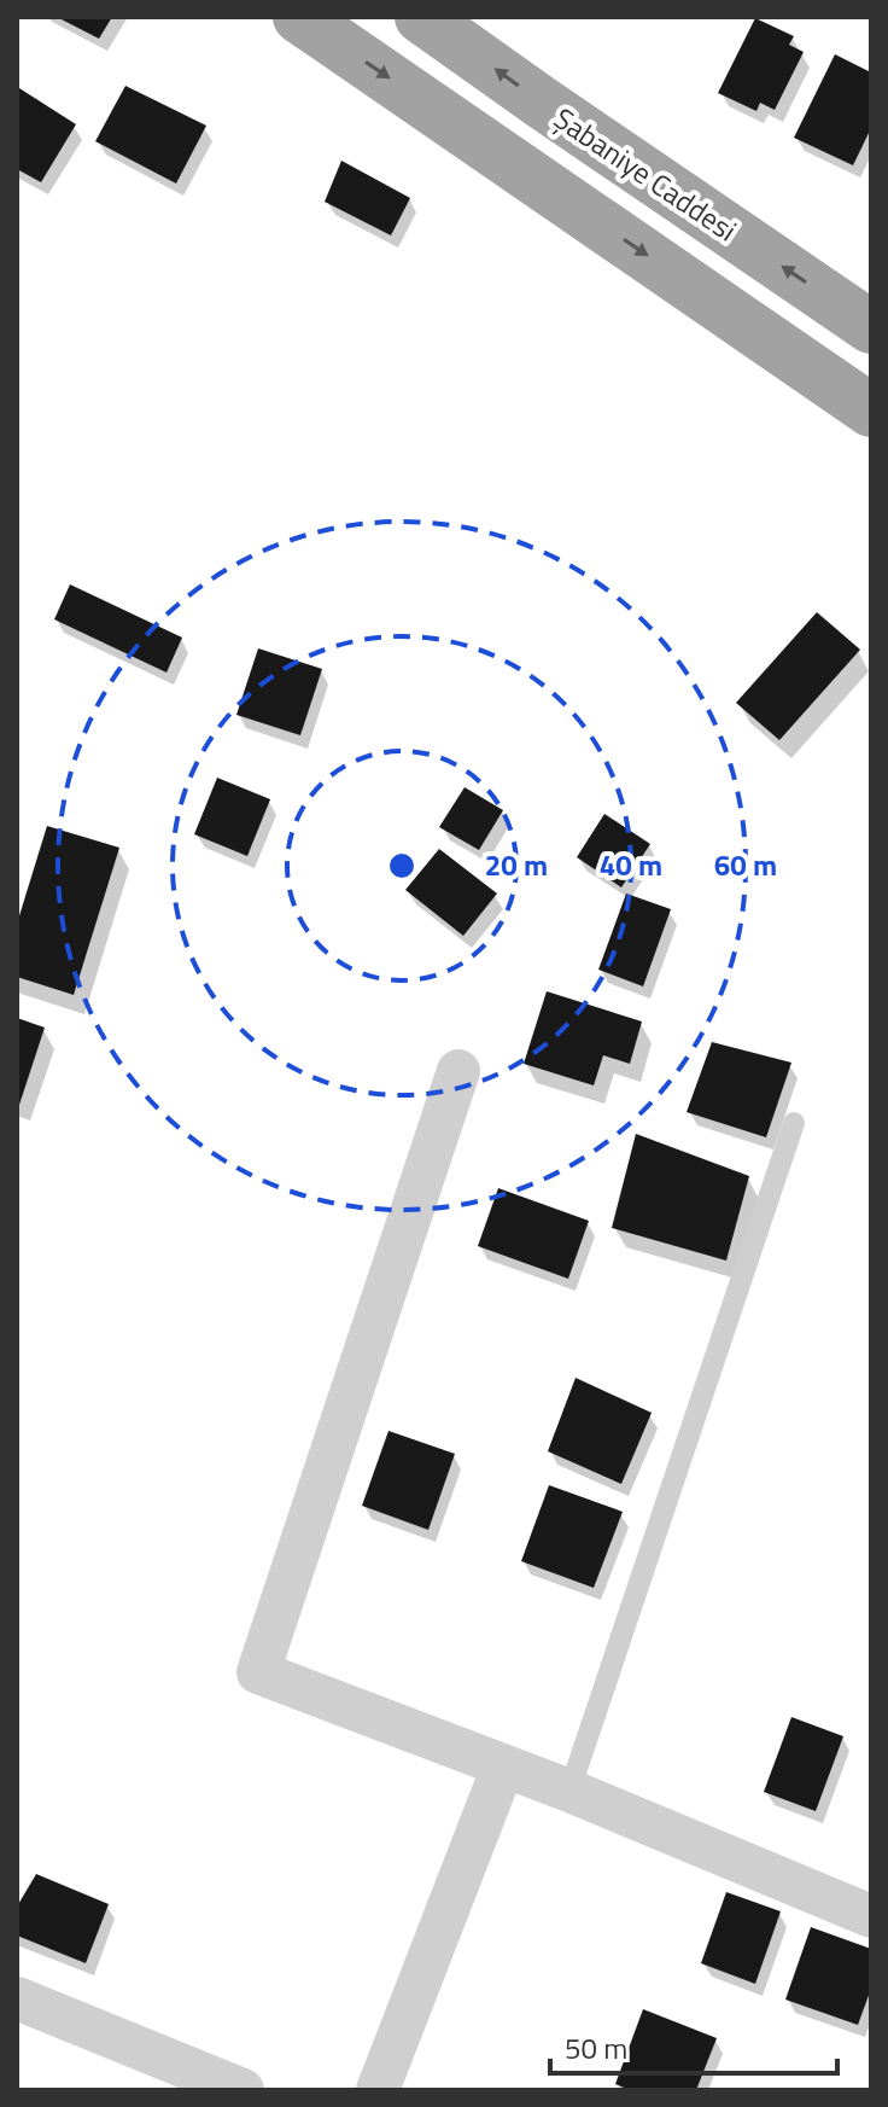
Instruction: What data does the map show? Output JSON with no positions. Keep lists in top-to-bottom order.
{
  "streets": {
    "highway": ["Şabaniye Caddesi"]
  },
  "scale_bar": "50 m",
  "rings": ["20 m", "40 m", "60 m"]
}
